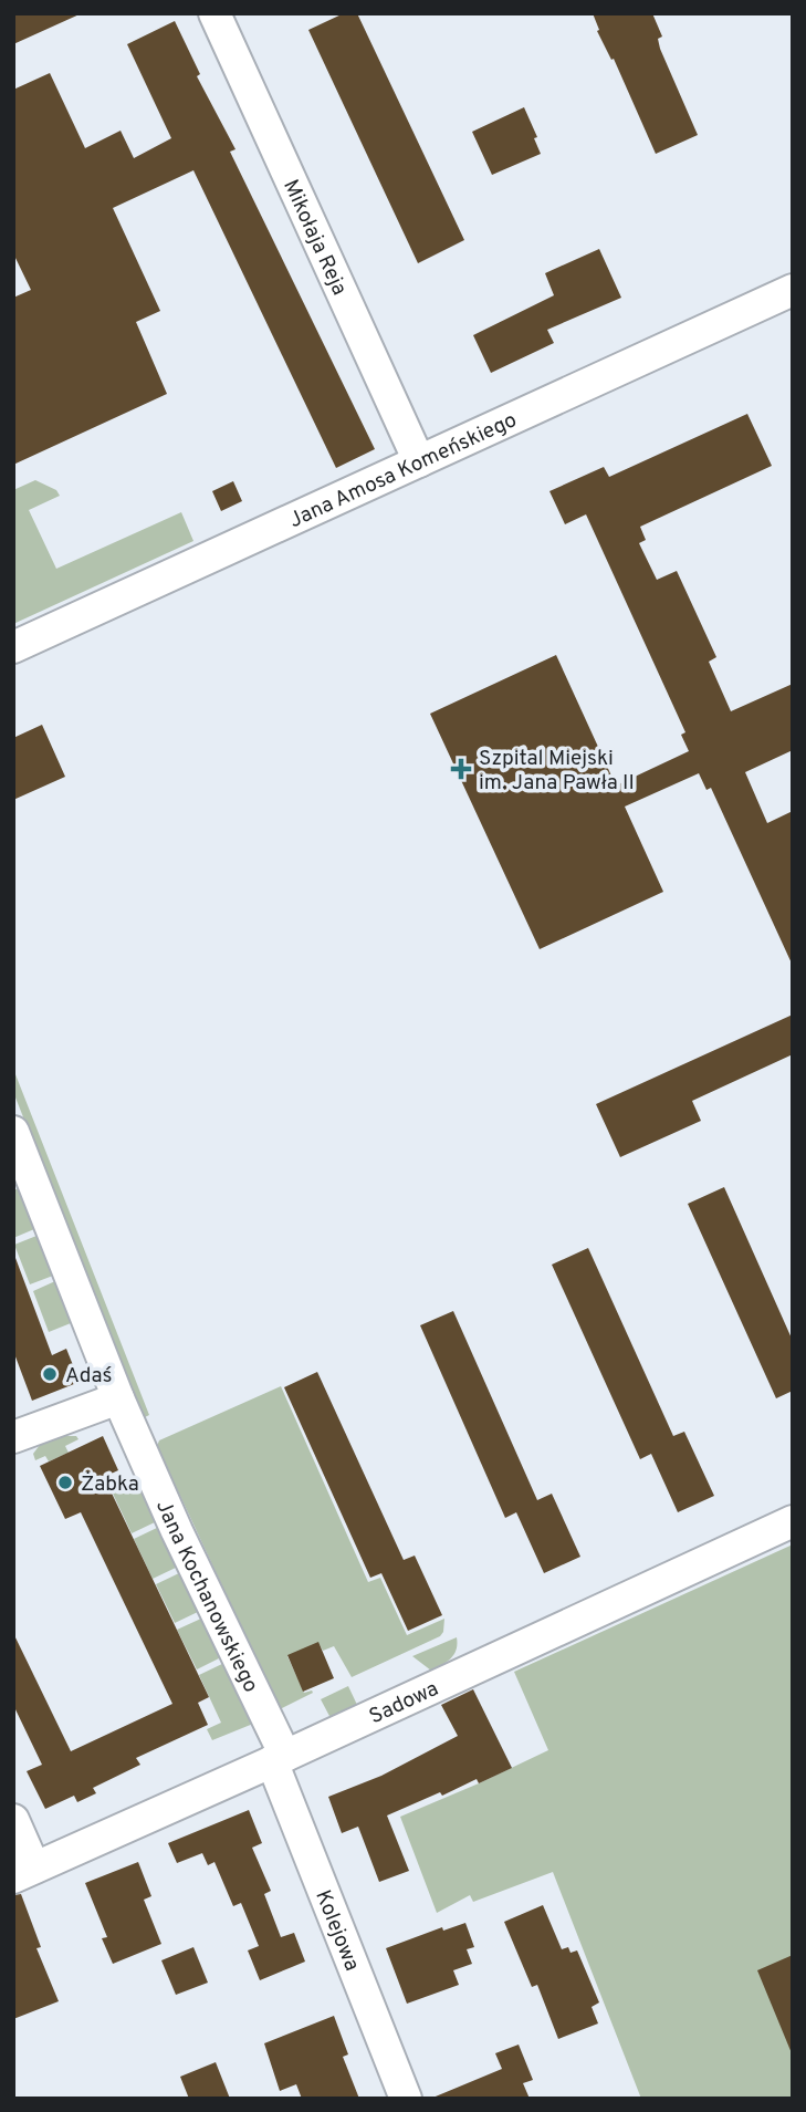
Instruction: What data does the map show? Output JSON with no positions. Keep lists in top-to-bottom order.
{
  "streets": {
    "street": [
      "Mikołaja Reja",
      "Jana Amosa Komeńskiego",
      "Jana Kochanowskiego",
      "Sadowa",
      "Kolejowa"
    ]
  },
  "crossings": [
    ["Mikołaja Reja", "Jana Amosa Komeńskiego"],
    ["Jana Kochanowskiego", "Sadowa"],
    ["Jana Kochanowskiego", "Kolejowa"],
    ["Sadowa", "Kolejowa"]
  ],
  "places": {
    "health": ["Szpital Miejski im. Jana Pawła II"],
    "other": ["Adaś", "Żabka"]
  }
}
